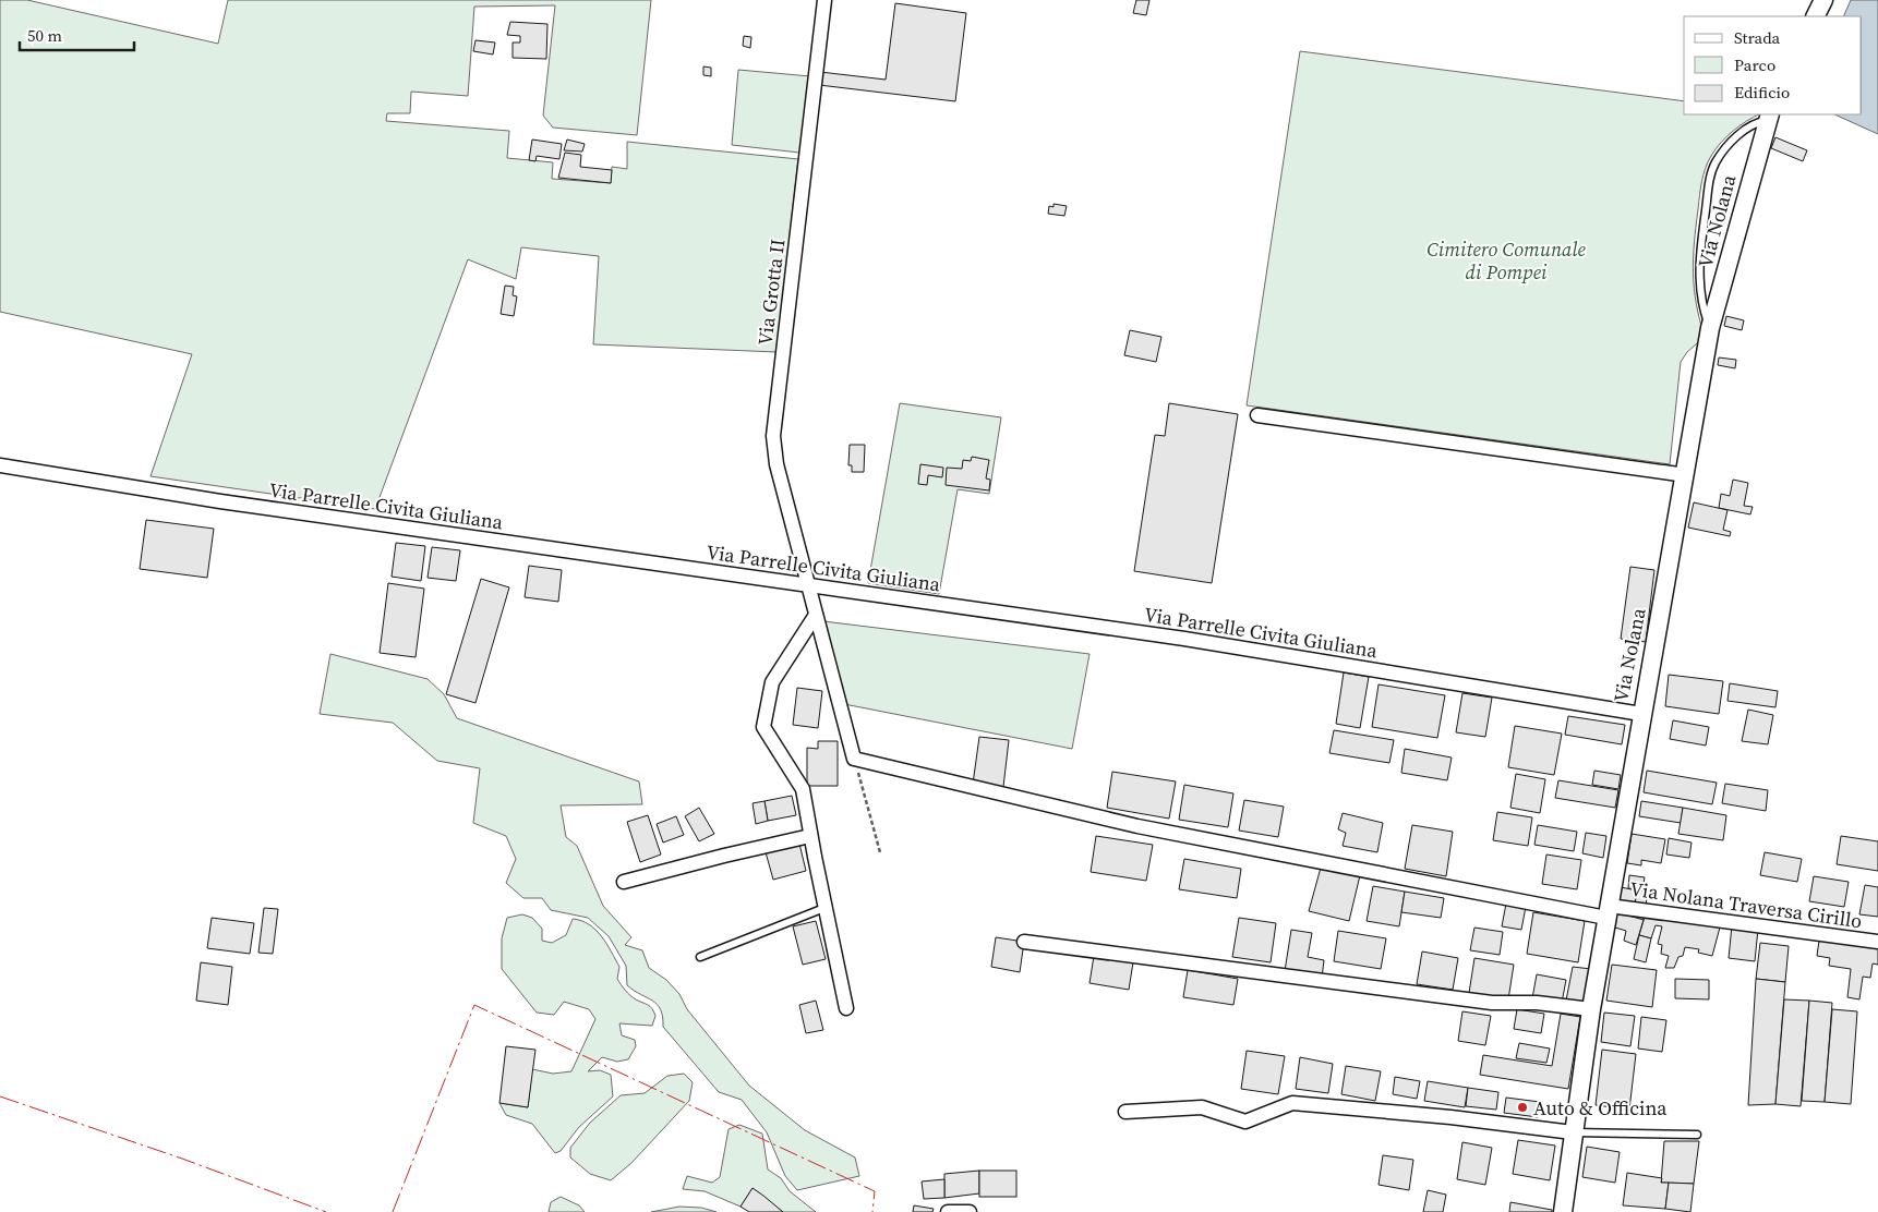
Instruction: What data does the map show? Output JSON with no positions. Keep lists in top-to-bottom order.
{
  "streets": {
    "street": [
      "Via Nolana",
      "Via Grotta II",
      "Via Parrelle Civita Giuliana",
      "Via Nolana Traversa Cirillo"
    ]
  },
  "crossings": [
    ["Via Nolana", "Via Parrelle Civita Giuliana"],
    ["Via Nolana", "Via Nolana Traversa Cirillo"],
    ["Via Grotta II", "Via Parrelle Civita Giuliana"],
    ["Via Grotta II", "Via Nolana Traversa Cirillo"]
  ],
  "parks": ["Cimitero Comunale di Pompei"],
  "places": ["Auto & Officina"],
  "legend": ["Strada", "Parco", "Edificio"],
  "scale_bar": "50 m"
}
